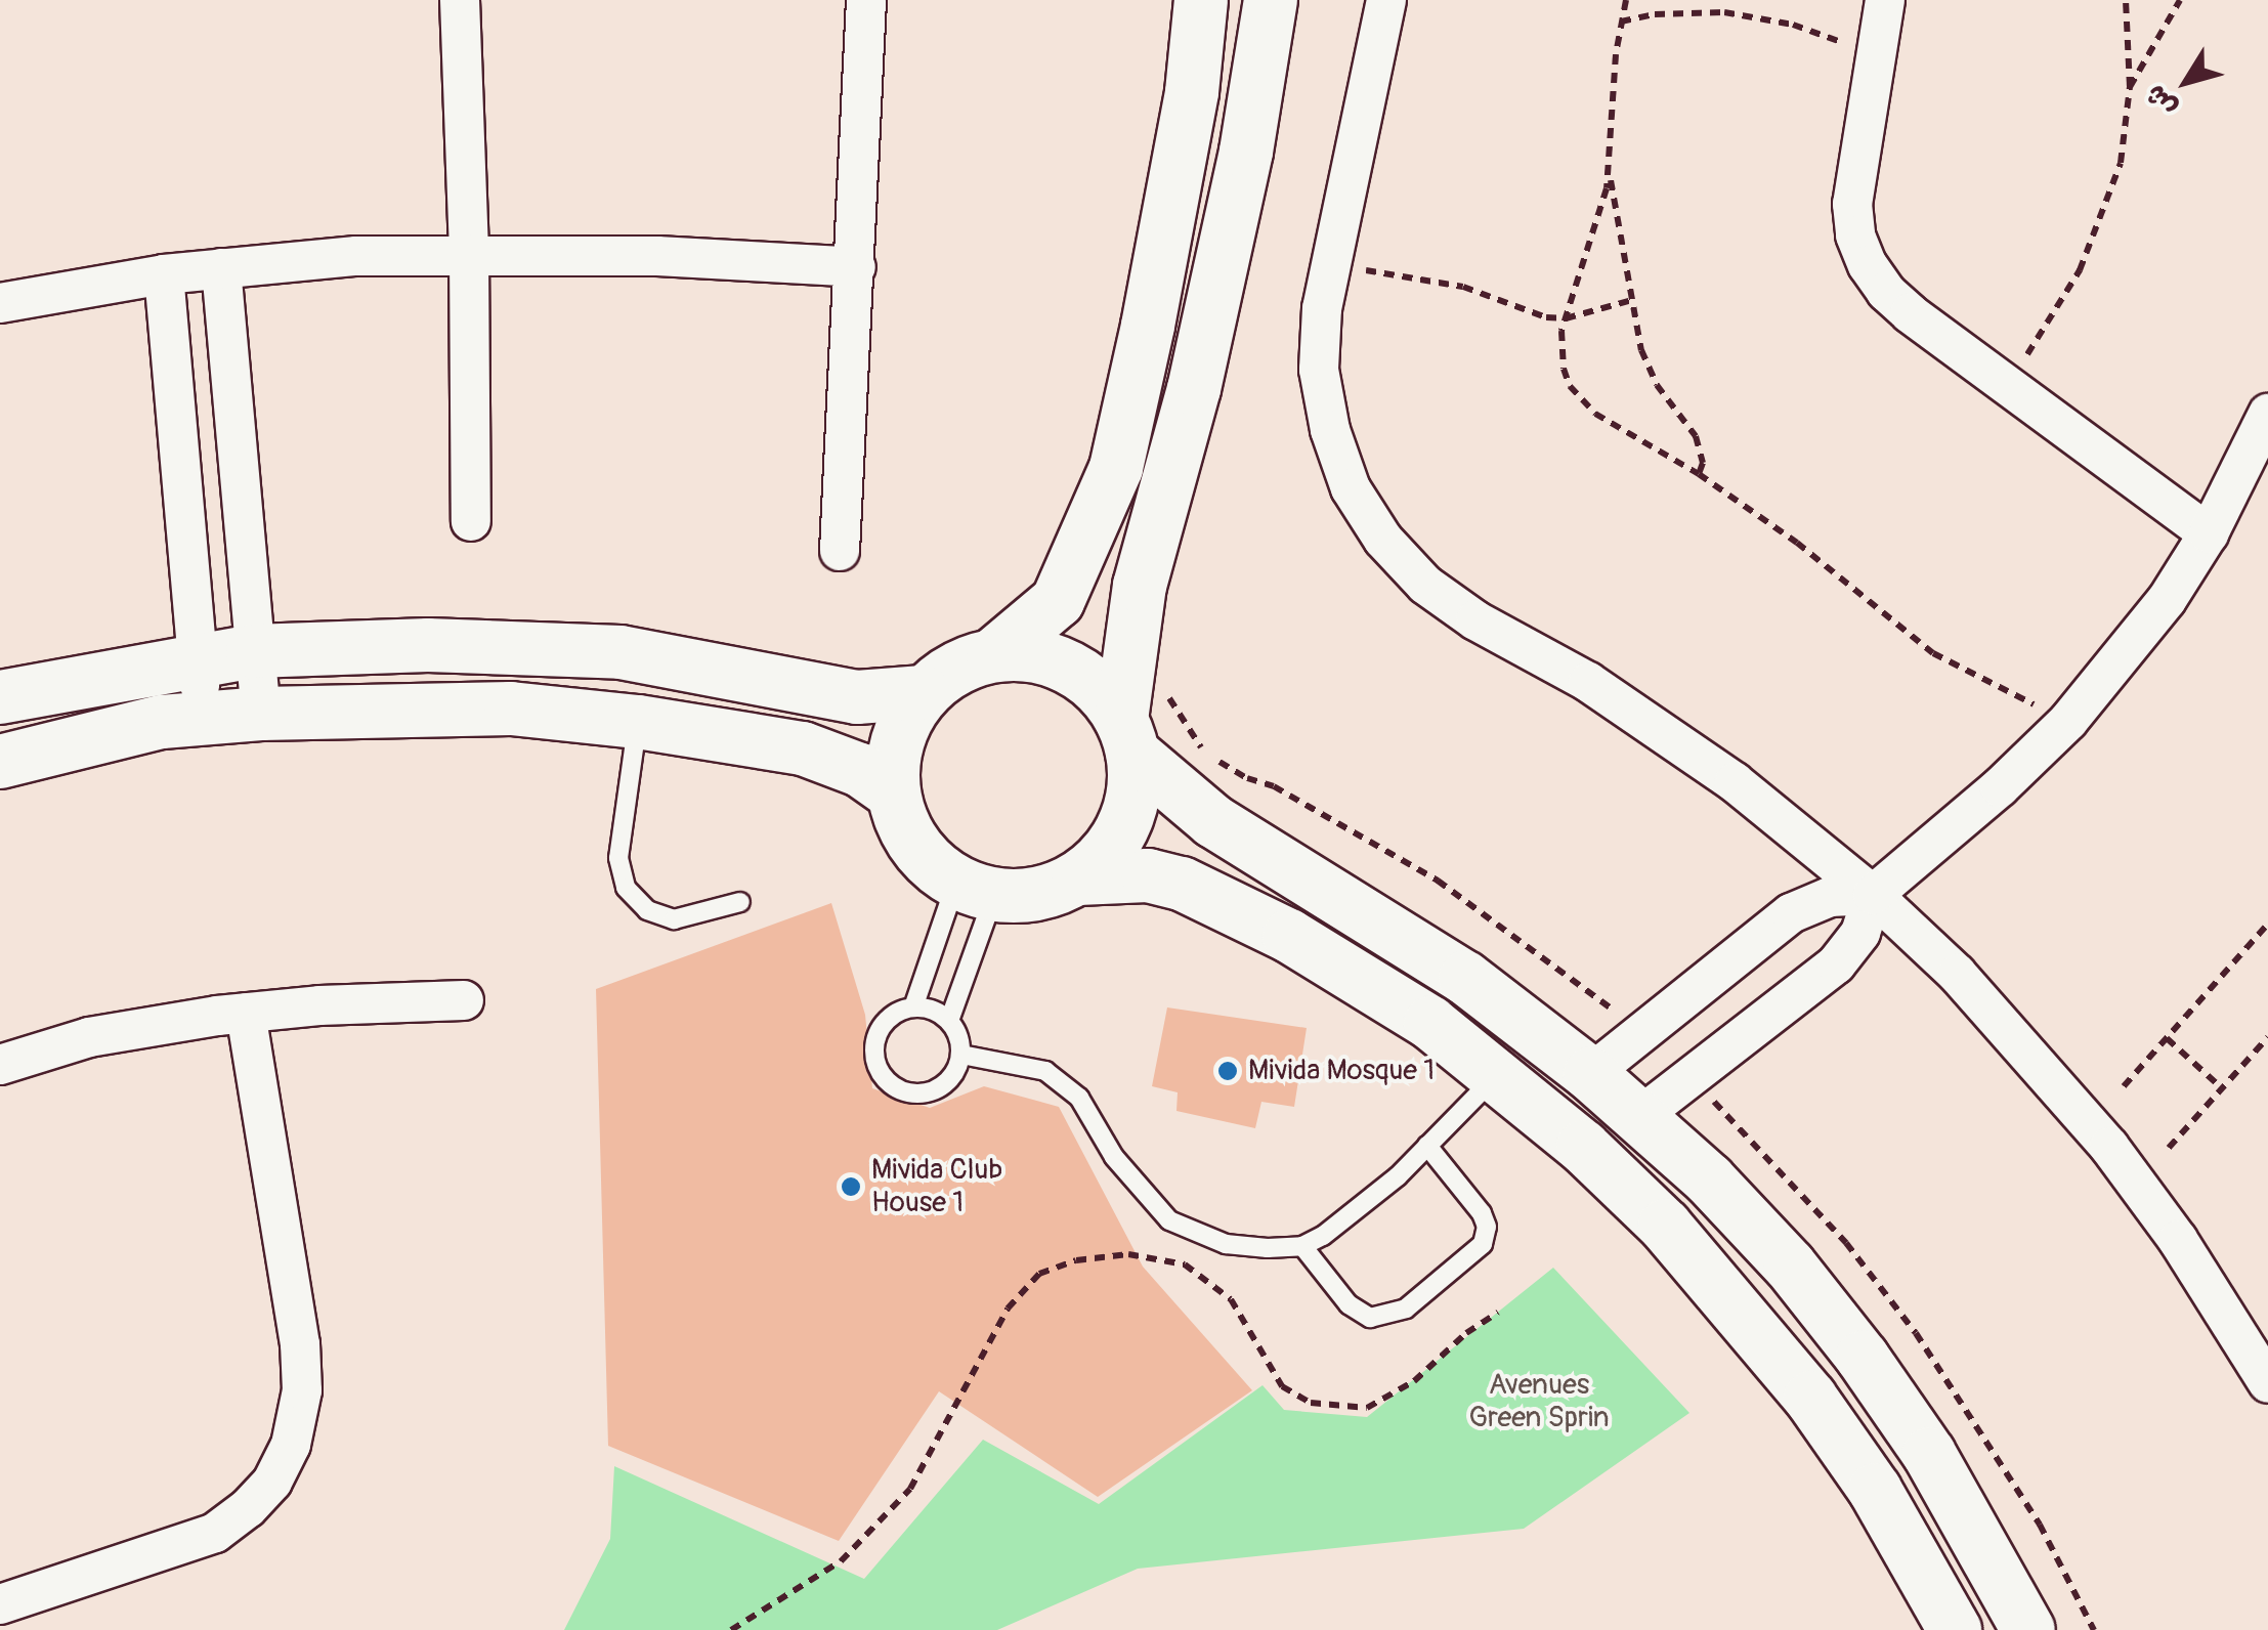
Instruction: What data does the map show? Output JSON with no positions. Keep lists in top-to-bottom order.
{
  "parks": ["Avenues Green Sprin"],
  "places": ["Mivida Mosque 1", "Mivida Club House 1"],
  "north": "bottom left"
}
